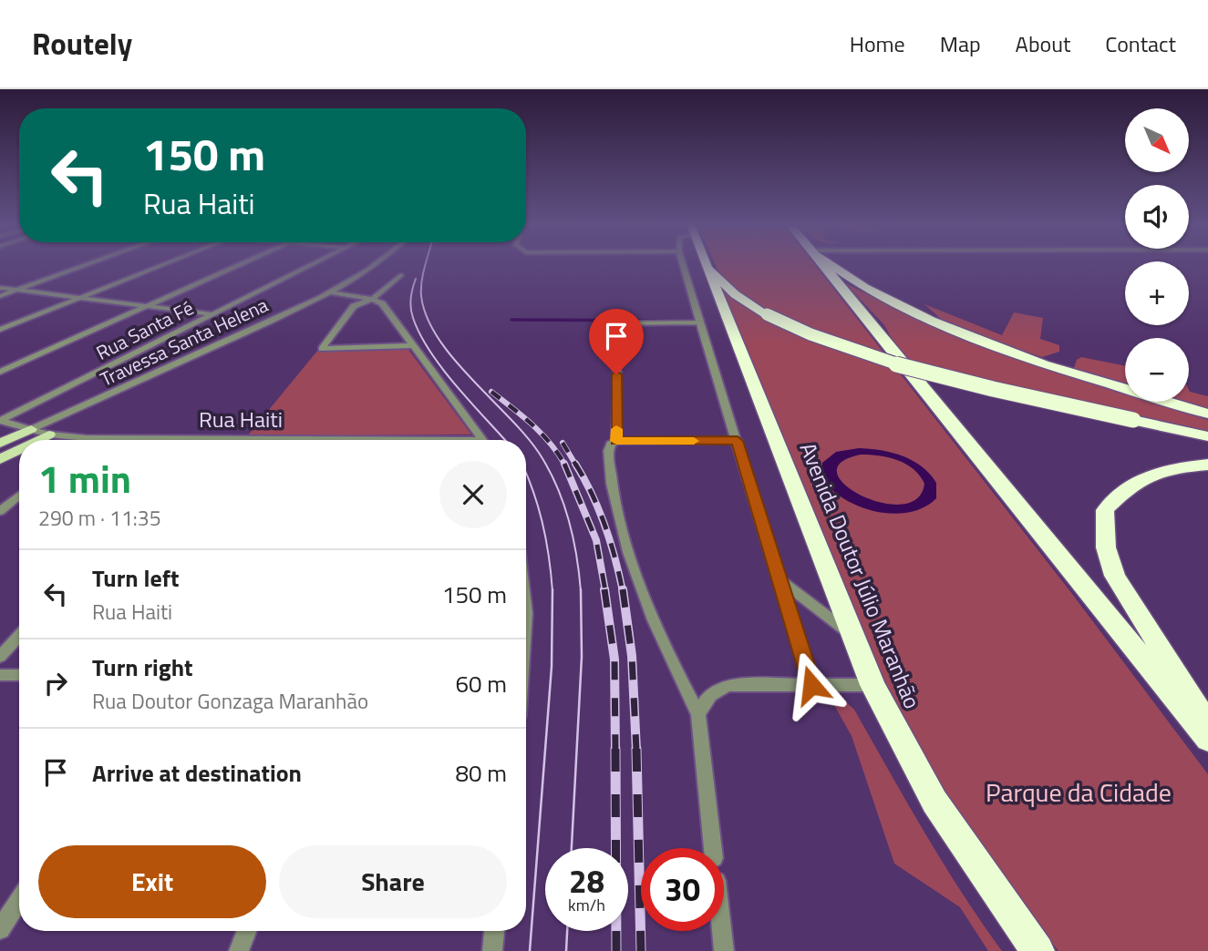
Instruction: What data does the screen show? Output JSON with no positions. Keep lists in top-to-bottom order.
{
  "streets": {
    "highway": ["Avenida Doutor Júlio Maranhão"],
    "street": ["Rua Santa Fé", "Travessa Santa Helena", "Rua Haiti"]
  },
  "crossings": [
    ["Rua Santa Fé", "Rua Haiti"],
    ["Travessa Santa Helena", "Rua Haiti"]
  ],
  "parks": ["Parque da Cidade"],
  "north": "bottom right",
  "page": {
    "header": "Routely",
    "nav": [
      "Home",
      "Map",
      "About",
      "Contact"
    ],
    "map_buttons": ["+", "−"],
    "turn": ["150 m", "Rua Haiti"],
    "heading": ["1 min", "290 m · 11:35"],
    "list": [
      {
        "name": "Turn left",
        "note": "Rua Haiti",
        "value": "150 m"
      },
      {
        "name": "Turn right",
        "note": "Rua Doutor Gonzaga Maranhão",
        "value": "60 m"
      },
      {
        "name": "Arrive at destination",
        "value": "80 m"
      }
    ],
    "buttons": ["Exit", "Share"],
    "speed": "28 km/h",
    "limit": "30"
  }
}
